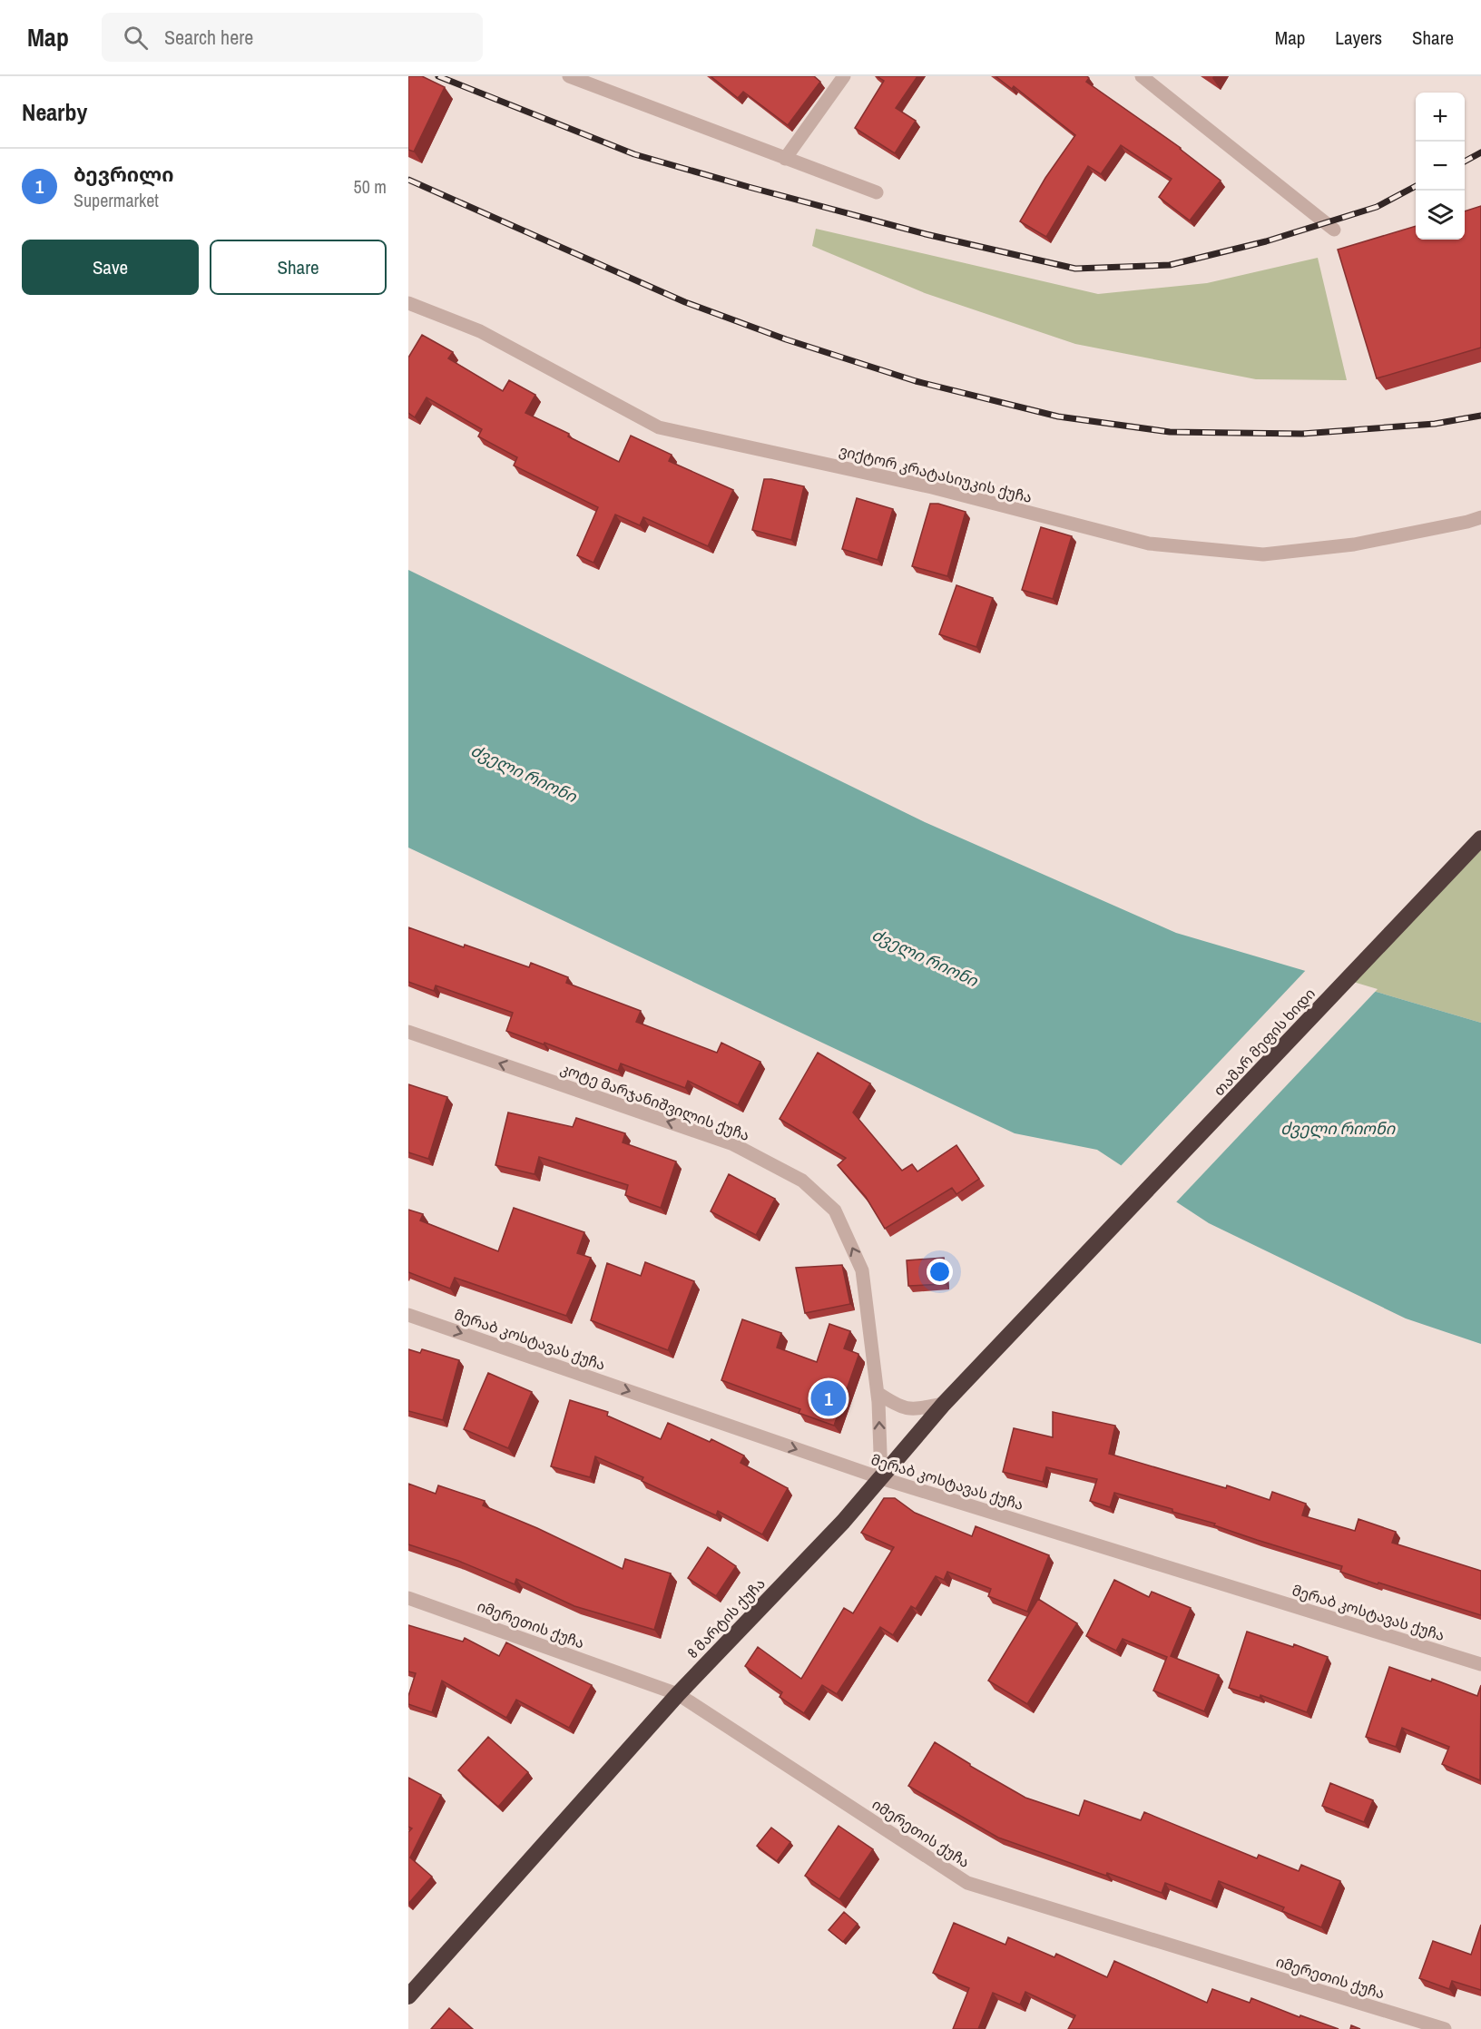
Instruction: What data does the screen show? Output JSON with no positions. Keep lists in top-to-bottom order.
{
  "streets": {
    "highway": ["თამარ მეფის ხიდი", "8 მარტის ქუჩა"],
    "street": [
      "ვიქტორ კრატასიუკის ქუჩა",
      "კოტე მარჯანიშვილის ქუჩა",
      "მერაბ კოსტავას ქუჩა",
      "იმერეთის ქუჩა"
    ]
  },
  "crossings": [
    ["თამარ მეფის ხიდი", "8 მარტის ქუჩა"],
    ["კოტე მარჯანიშვილის ქუჩა", "მერაბ კოსტავას ქუჩა"],
    ["კოტე მარჯანიშვილის ქუჩა", "8 მარტის ქუჩა"],
    ["მერაბ კოსტავას ქუჩა", "8 მარტის ქუჩა"],
    ["8 მარტის ქუჩა", "იმერეთის ქუჩა"]
  ],
  "one_way": ["კოტე მარჯანიშვილის ქუჩა", "მერაბ კოსტავას ქუჩა"],
  "water": ["ძველი რიონი"],
  "page": {
    "header": "Map",
    "search": "Search here",
    "nav": ["Map", "Layers", "Share"],
    "heading": "Nearby",
    "map_buttons": ["+", "−"],
    "list": [
      {
        "mark": "1",
        "name": "ბევრილი",
        "note": "Supermarket",
        "value": "50 m"
      }
    ],
    "buttons": ["Save", "Share"],
    "pins": "1"
  }
}
